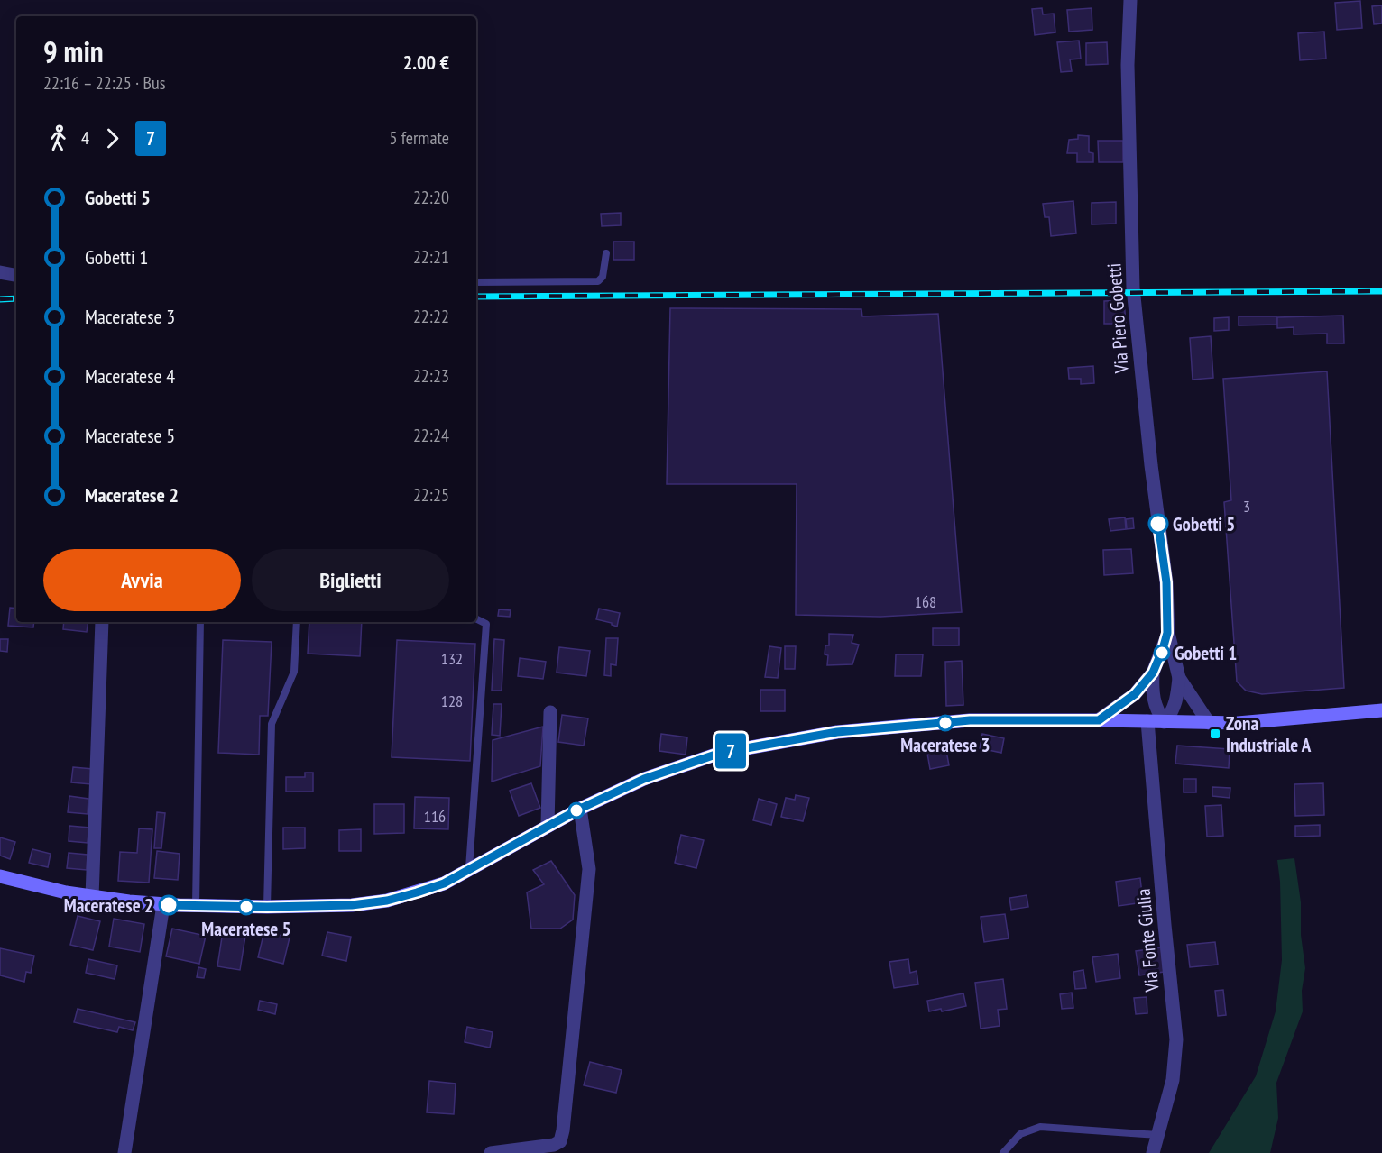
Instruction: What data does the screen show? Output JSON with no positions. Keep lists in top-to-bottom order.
{
  "streets": {
    "street": ["Via Piero Gobetti", "Via Fonte Giulia"]
  },
  "places": {
    "other": [
      "Gobetti 5",
      "Gobetti 1",
      "Maceratese 3",
      "Maceratese 2",
      "Maceratese 5"
    ],
    "transit": ["Zona Industriale A"]
  },
  "lines": ["bus line 7"],
  "house_numbers": [
    "3",
    "168",
    "132",
    "128",
    "116"
  ],
  "page": {
    "on_map": "7",
    "heading": ["9 min", "22:16 – 22:25 · Bus", "2.00 €"],
    "legs": ["4", "7", "5 fermate"],
    "list": [
      {
        "name": "Gobetti 5",
        "value": "22:20"
      },
      {
        "name": "Gobetti 1",
        "value": "22:21"
      },
      {
        "name": "Maceratese 3",
        "value": "22:22"
      },
      {
        "name": "Maceratese 4",
        "value": "22:23"
      },
      {
        "name": "Maceratese 5",
        "value": "22:24"
      },
      {
        "name": "Maceratese 2",
        "value": "22:25"
      }
    ],
    "buttons": ["Avvia", "Biglietti"]
  }
}
